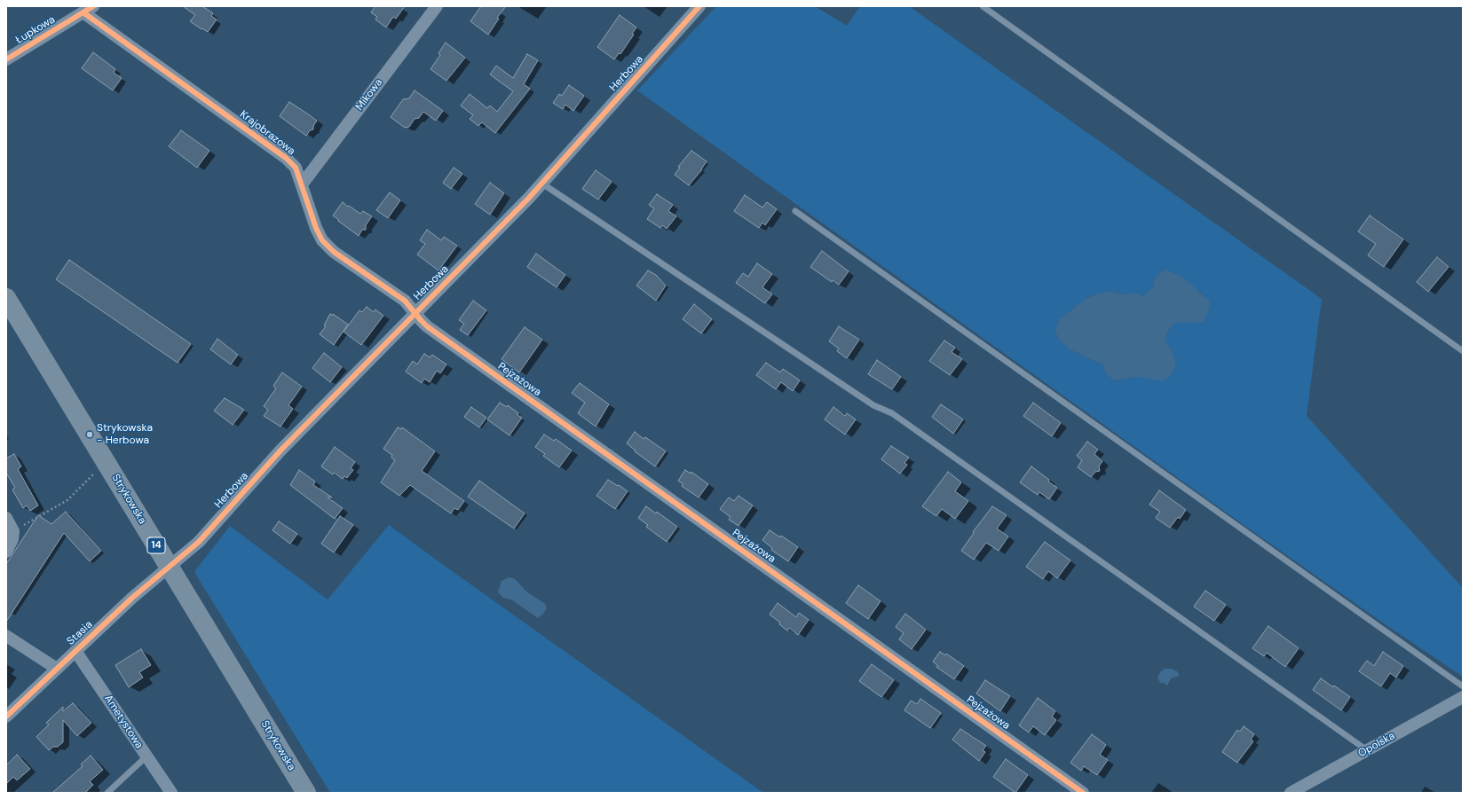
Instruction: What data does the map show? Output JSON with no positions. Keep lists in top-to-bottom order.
{
  "streets": {
    "main road": ["Strykowska", "14"],
    "street": [
      "Łupkowa",
      "Herbowa",
      "Mikowa",
      "Krajobrazowa",
      "Pejzażowa",
      "Stasia",
      "Ametystowa",
      "Opolska"
    ]
  },
  "crossings": [
    ["Łupkowa", "Krajobrazowa"],
    ["Herbowa", "Krajobrazowa"],
    ["Herbowa", "Pejzażowa"],
    ["Herbowa", "Strykowska"],
    ["Herbowa", "Stasia"],
    ["Mikowa", "Krajobrazowa"],
    ["Krajobrazowa", "Pejzażowa"],
    ["Strykowska", "Stasia"],
    ["Stasia", "Ametystowa"]
  ],
  "places": ["Strykowska - Herbowa"]
}
